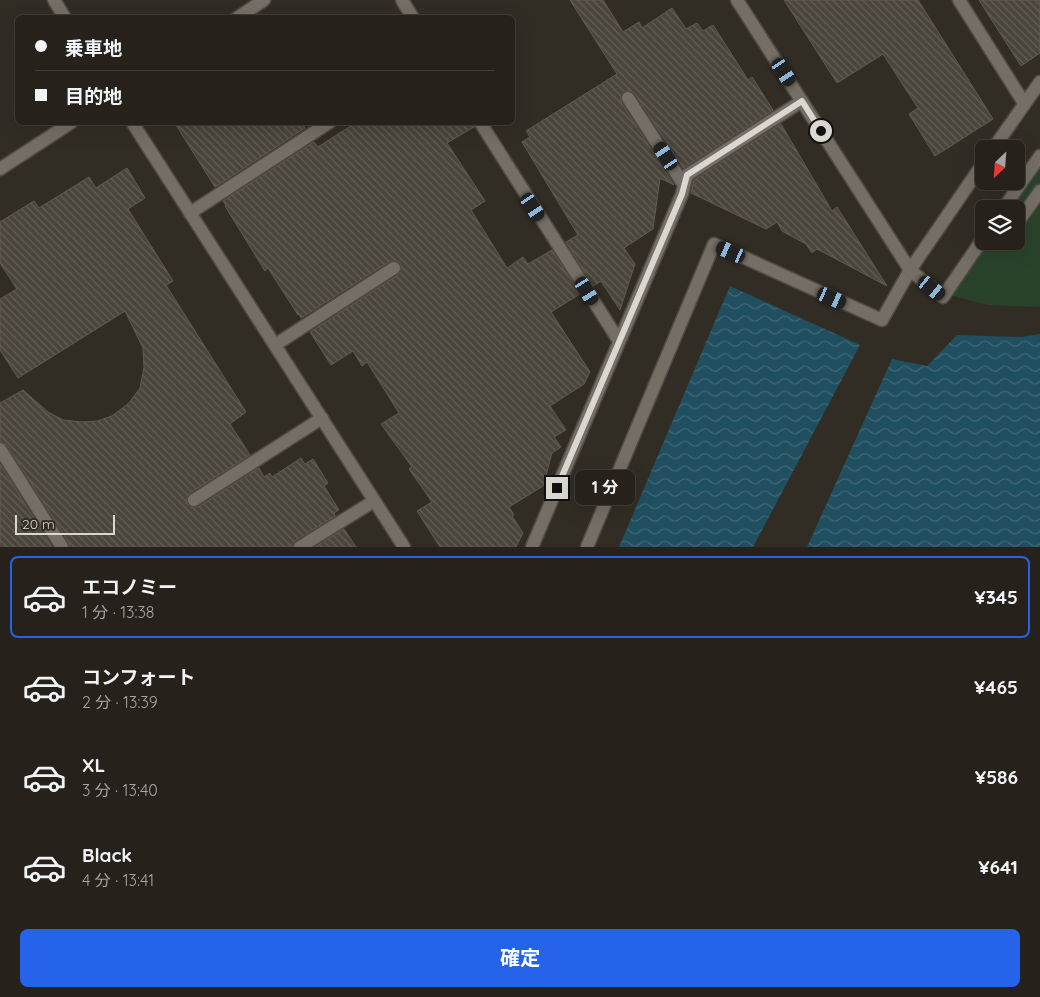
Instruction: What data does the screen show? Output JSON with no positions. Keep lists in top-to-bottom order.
{
  "scale_bar": "20 m",
  "north": "bottom left",
  "page": {
    "banner": ["乗車地", "目的地"],
    "bubble": "1 分",
    "scale": "20 m",
    "list": [
      {
        "name": "エコノミー",
        "note": "1 分 · 13:38",
        "value": "¥345"
      },
      {
        "name": "コンフォート",
        "note": "2 分 · 13:39",
        "value": "¥465"
      },
      {
        "name": "XL",
        "note": "3 分 · 13:40",
        "value": "¥586"
      },
      {
        "name": "Black",
        "note": "4 分 · 13:41",
        "value": "¥641"
      }
    ],
    "buttons": "確定"
  }
}
